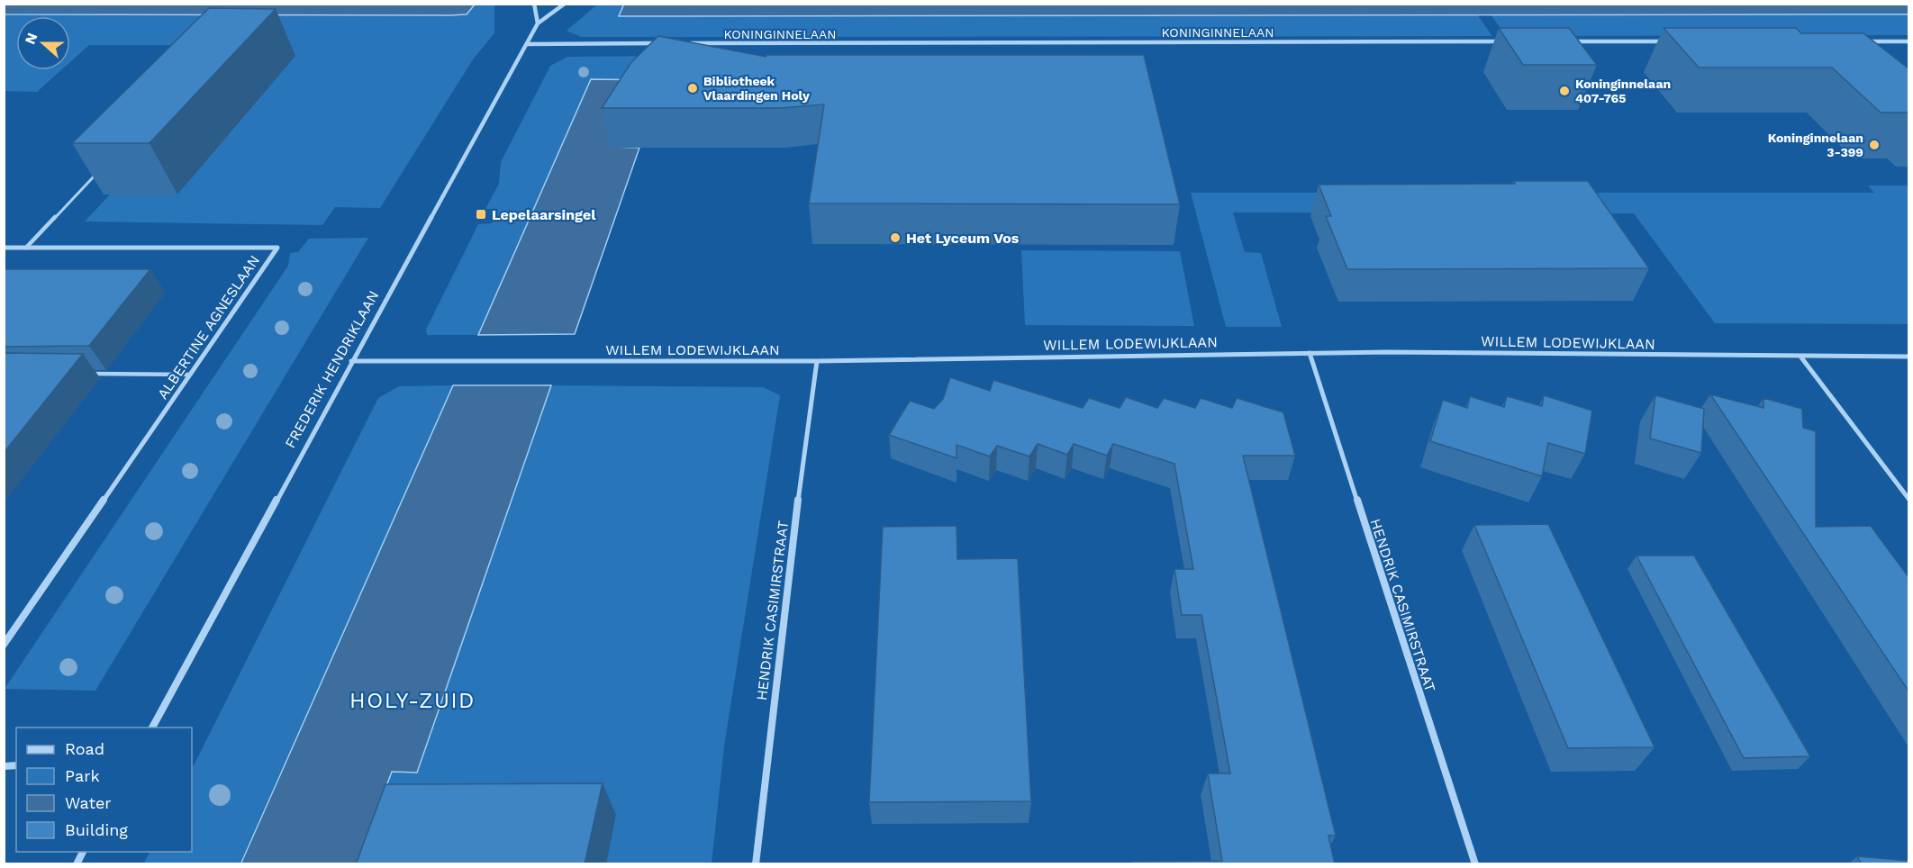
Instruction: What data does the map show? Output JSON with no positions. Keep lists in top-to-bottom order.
{
  "streets": {
    "street": [
      "KONINGINNELAAN",
      "ALBERTINE AGNESLAAN",
      "WILLEM LODEWIJKLAAN",
      "FREDERIK HENDRIKLAAN",
      "HENDRIK CASIMIRSTRAAT"
    ]
  },
  "crossings": [
    ["WILLEM LODEWIJKLAAN", "FREDERIK HENDRIKLAAN"],
    ["WILLEM LODEWIJKLAAN", "HENDRIK CASIMIRSTRAAT"]
  ],
  "districts": ["HOLY-ZUID"],
  "places": {
    "other": [
      "Bibliotheek Vlaardingen Holy",
      "Koninginnelaan 407-765",
      "Koninginnelaan 3-399",
      "Het Lyceum Vos"
    ],
    "transit": ["Lepelaarsingel"]
  },
  "legend": [
    "Road",
    "Park",
    "Water",
    "Building"
  ],
  "north": "left"
}
